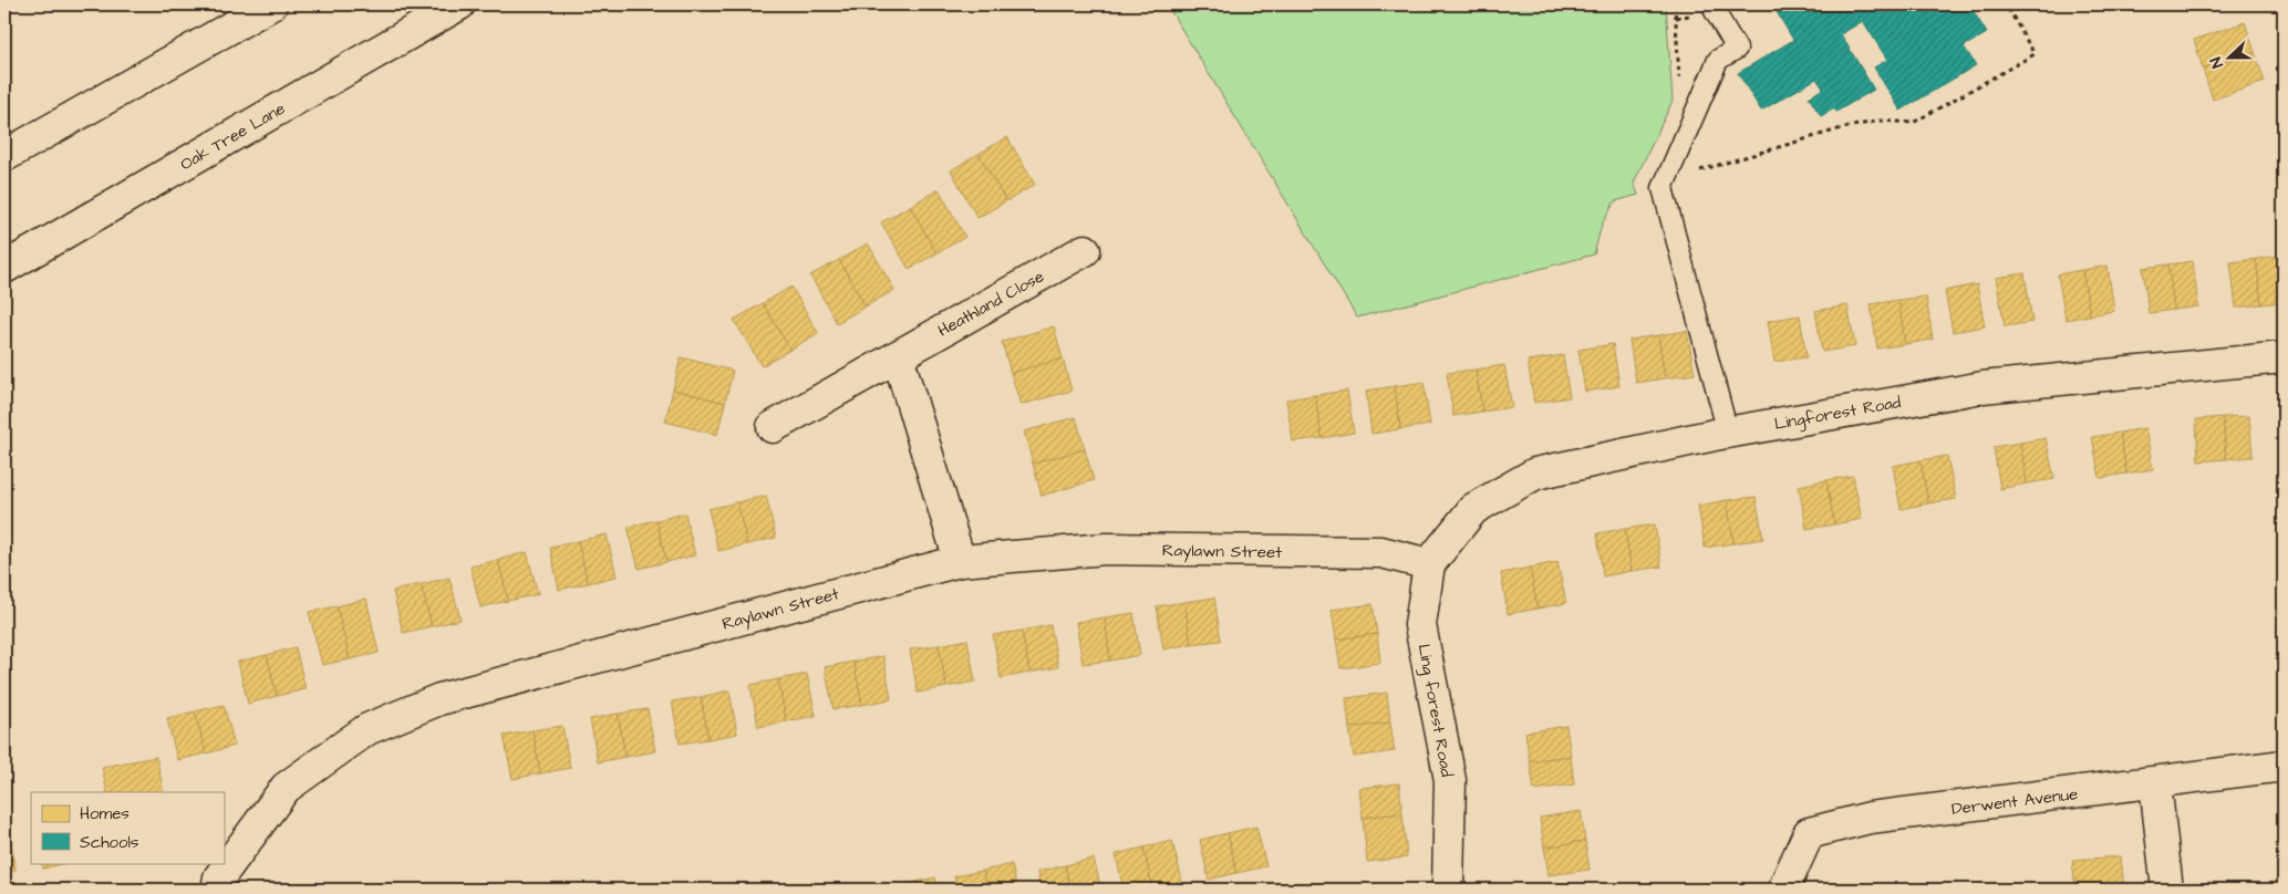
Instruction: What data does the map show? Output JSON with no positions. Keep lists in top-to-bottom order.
{
  "streets": {
    "street": [
      "Oak Tree Lane",
      "Heathland Close",
      "Lingforest Road",
      "Raylawn Street",
      "Ling forest Road",
      "Derwent Avenue"
    ]
  },
  "crossings": [
    ["Lingforest Road", "Raylawn Street"],
    ["Lingforest Road", "Ling forest Road"],
    ["Raylawn Street", "Ling forest Road"]
  ],
  "legend": ["Homes", "Schools"],
  "north": "left"
}
